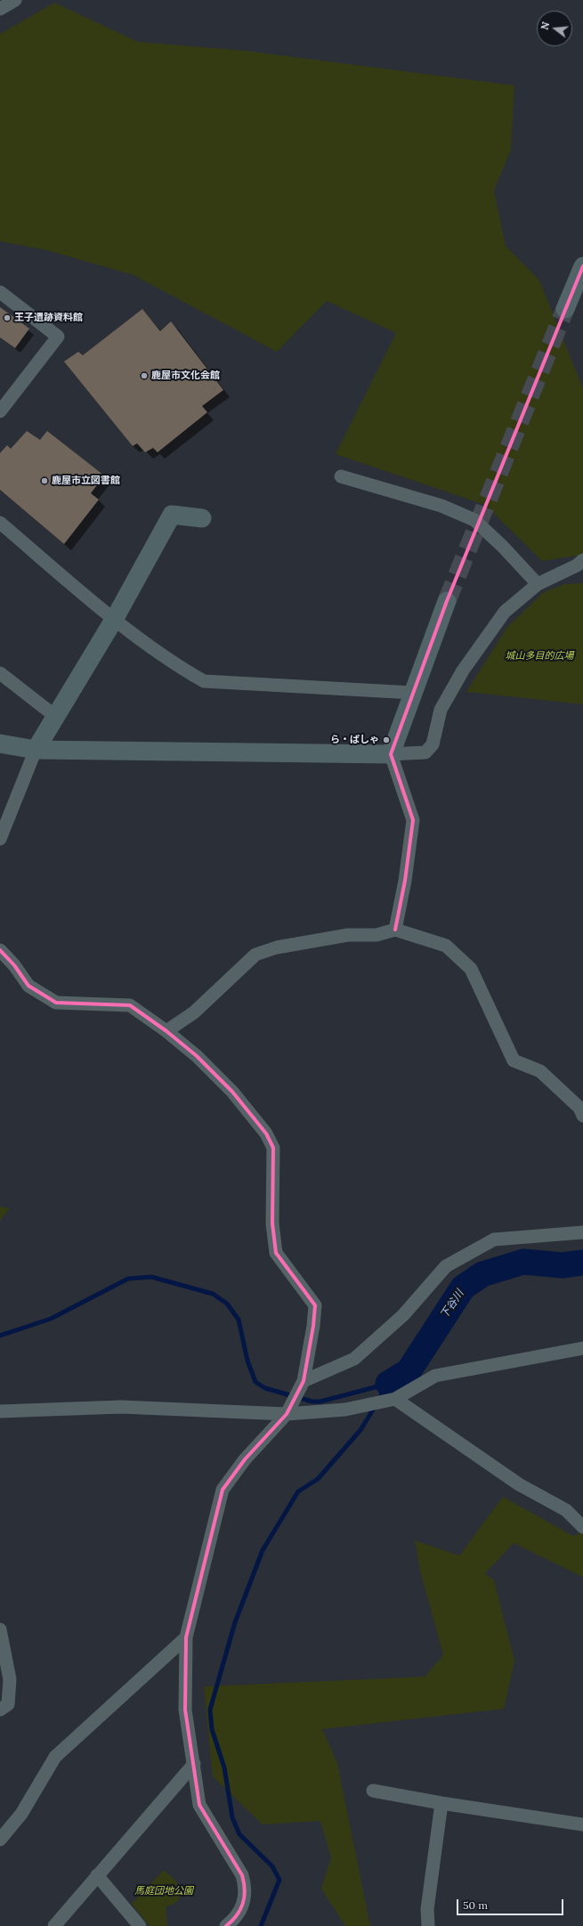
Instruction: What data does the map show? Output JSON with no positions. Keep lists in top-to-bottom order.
{
  "water": ["下谷川"],
  "parks": ["城山多目的広場", "馬庭団地公園"],
  "places": [
    "王子遺跡資料館",
    "鹿屋市文化会館",
    "鹿屋市立図書館",
    "ら・ぱしゃ"
  ],
  "scale_bar": "50 m",
  "north": "left"
}
